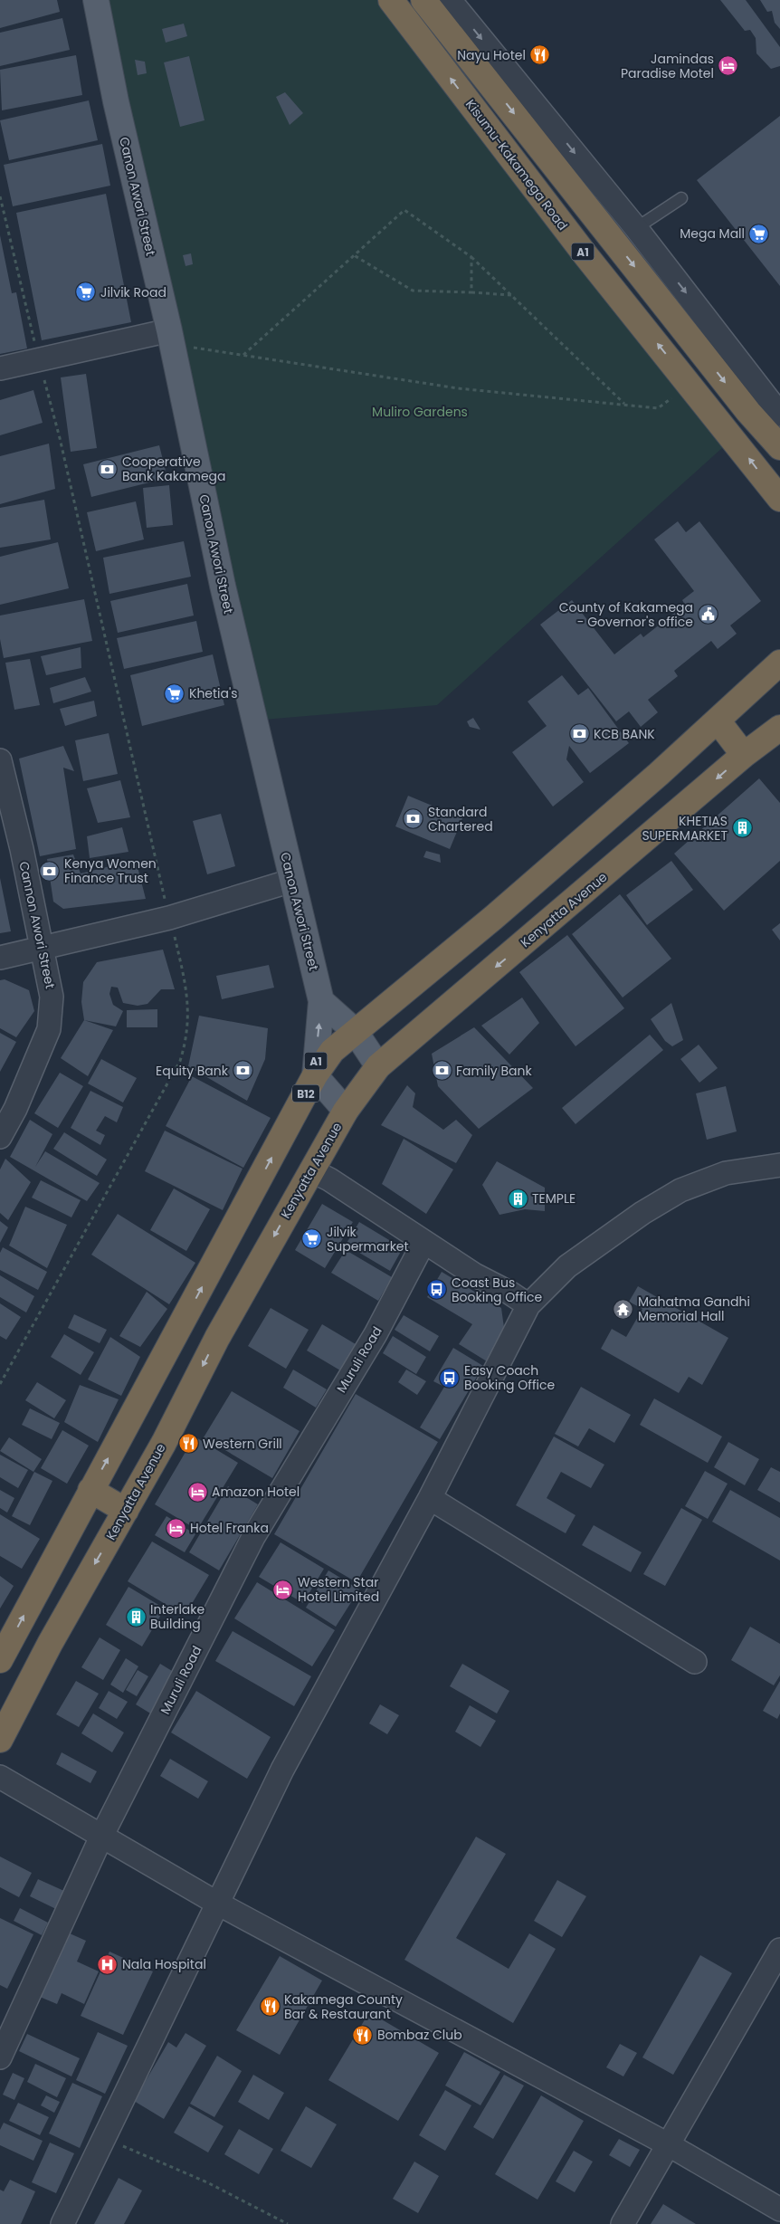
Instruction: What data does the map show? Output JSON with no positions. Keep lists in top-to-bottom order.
{
  "streets": {
    "highway": [
      "Kisumu-Kakamega Road",
      "A1",
      "Kenyatta Avenue",
      "B12"
    ],
    "main road": ["Canon Awori Street"],
    "street": ["Cannon Awori Street", "Muruli Road"]
  },
  "crossings": [
    ["Canon Awori Street", "A1"],
    ["Canon Awori Street", "B12"],
    ["A1", "Kenyatta Avenue"],
    ["A1", "B12"]
  ],
  "parks": ["Muliro Gardens"],
  "places": {
    "restaurant": [
      "Nayu Hotel",
      "Western Grill",
      "Kakamega County Bar & Restaurant",
      "Bombaz Club"
    ],
    "hotel": [
      "Jamindas Paradise Motel",
      "Amazon Hotel",
      "Hotel Franka",
      "Western Star Hotel Limited"
    ],
    "supermarket": [
      "Mega Mall",
      "Jilvik Road",
      "Khetia's",
      "Jilvik Supermarket"
    ],
    "bank": [
      "Cooperative Bank Kakamega",
      "KCB BANK",
      "Standard Chartered",
      "Kenya Women Finance Trust",
      "Equity Bank",
      "Family Bank"
    ],
    "public building": ["County of Kakamega - Governor's office"],
    "building": ["KHETIAS SUPERMARKET", "TEMPLE", "Interlake Building"],
    "bus stop": ["Coast Bus Booking Office", "Easy Coach Booking Office"],
    "temple": ["Mahatma Gandhi Memorial Hall"],
    "hospital": ["Nala Hospital"]
  }
}
